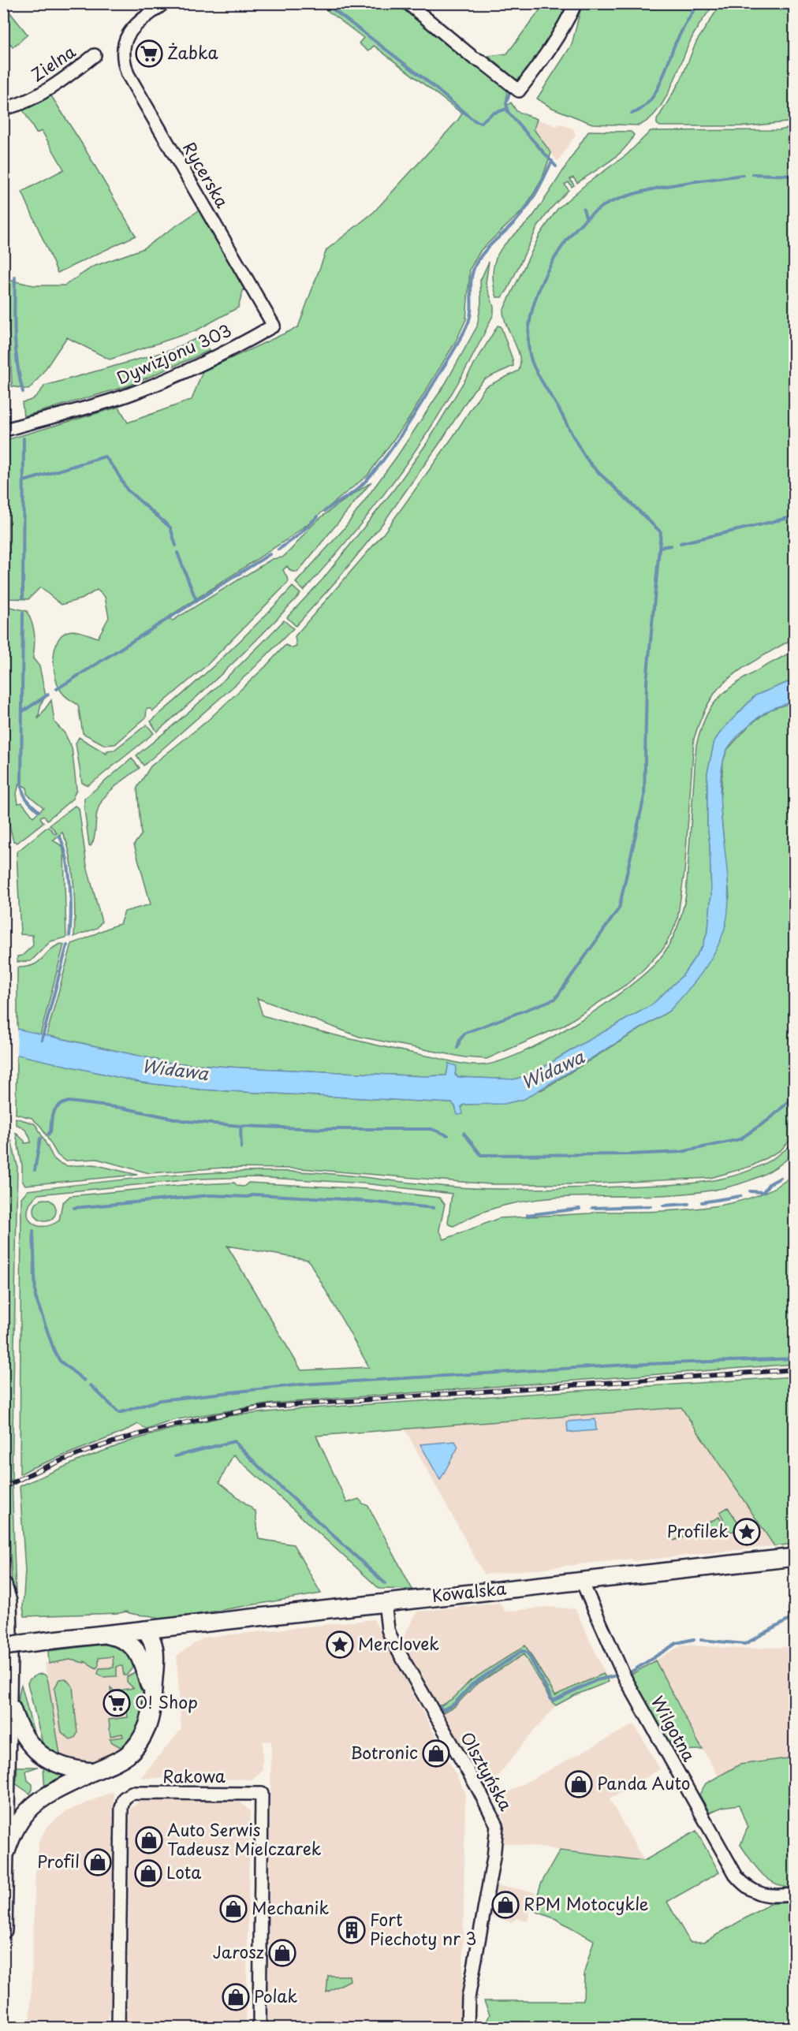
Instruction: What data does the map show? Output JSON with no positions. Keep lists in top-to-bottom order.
{
  "streets": {
    "main road": ["Kowalska"],
    "street": [
      "Zielna",
      "Rycerska",
      "Dywizjonu 303",
      "Wilgotna",
      "Olsztyńska",
      "Rakowa"
    ]
  },
  "crossings": [
    ["Rycerska", "Dywizjonu 303"],
    ["Kowalska", "Wilgotna"],
    ["Kowalska", "Olsztyńska"]
  ],
  "water": ["Widawa"],
  "places": {
    "supermarket": ["Żabka", "O! Shop"],
    "place": ["Profilek", "Merclovek"],
    "shop": [
      "Botronic",
      "Panda Auto",
      "Auto Serwis Tadeusz Mielczarek",
      "Profil",
      "Lota",
      "RPM Motocykle",
      "Mechanik",
      "Jarosz",
      "Polak"
    ],
    "building": ["Fort Piechoty nr 3"]
  }
}
